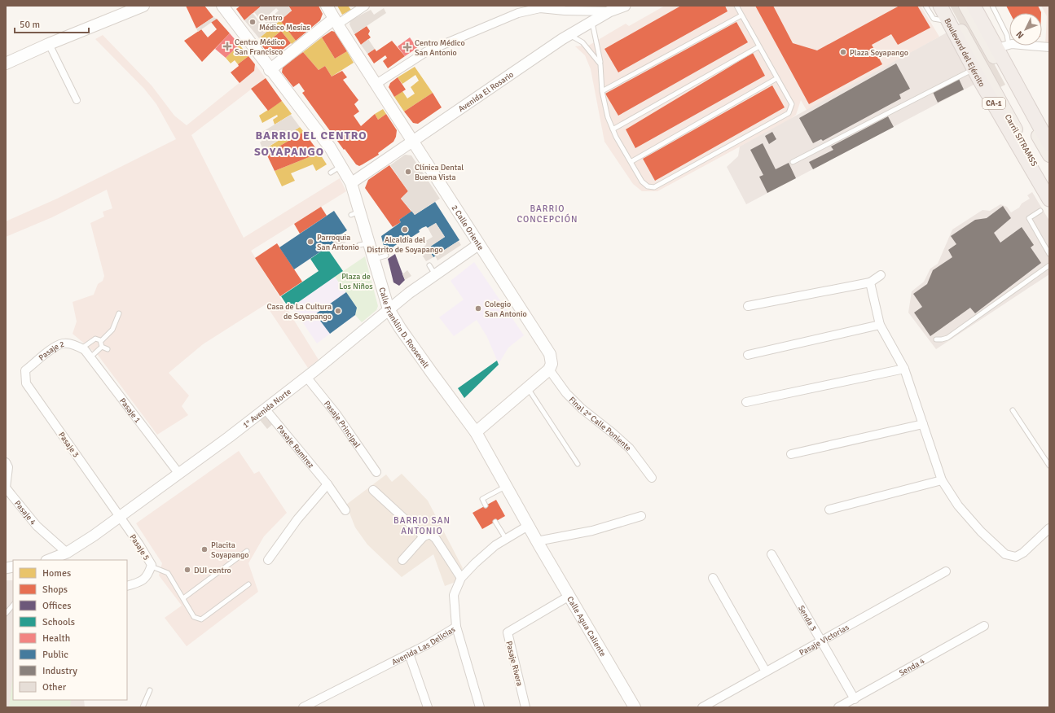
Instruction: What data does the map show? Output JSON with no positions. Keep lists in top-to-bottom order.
{
  "streets": {
    "highway": ["Boulevard del Ejército", "CA-1"],
    "main road": [
      "Carril SITRAMSS",
      "2 Calle Oriente",
      "Calle Franklin D. Roosevelt",
      "Calle Agua Caliente"
    ],
    "street": [
      "Avenida El Rosario",
      "Pasaje 2",
      "1° Avenida Norte",
      "Pasaje 1",
      "Pasaje Principal",
      "Final 2° Calle Poniente",
      "Pasaje 3",
      "Pasaje Ramirez",
      "Pasaje 4",
      "Pasaje 5",
      "Senda 3",
      "Pasaje Victorias",
      "Avenida Las Delicias",
      "Pasaje Rivera",
      "Senda 4"
    ]
  },
  "crossings": [
    ["Avenida El Rosario", "2 Calle Oriente"],
    ["Avenida El Rosario", "Calle Franklin D. Roosevelt"],
    ["2 Calle Oriente", "1° Avenida Norte"],
    ["2 Calle Oriente", "Final 2° Calle Poniente"],
    ["Calle Franklin D. Roosevelt", "1° Avenida Norte"],
    ["Calle Franklin D. Roosevelt", "Calle Agua Caliente"],
    ["Calle Franklin D. Roosevelt", "Avenida Las Delicias"],
    ["Pasaje 2", "Pasaje 1"],
    ["Pasaje 2", "Pasaje 3"],
    ["1° Avenida Norte", "Pasaje 1"],
    ["1° Avenida Norte", "Pasaje Principal"],
    ["1° Avenida Norte", "Pasaje 3"],
    ["1° Avenida Norte", "Pasaje Ramirez"],
    ["1° Avenida Norte", "Pasaje 4"],
    ["1° Avenida Norte", "Pasaje 5"],
    ["Pasaje 3", "Pasaje 5"],
    ["Senda 3", "Pasaje Victorias"],
    ["Senda 3", "Senda 4"],
    ["Calle Agua Caliente", "Pasaje Rivera"]
  ],
  "districts": [
    "BARRIO EL CENTRO",
    "SOYAPANGO",
    "BARRIO CONCEPCIÓN",
    "BARRIO SAN ANTONIO"
  ],
  "parks": ["Plaza de Los Niños"],
  "places": {
    "other": [
      "Centro Médico Mesías",
      "Plaza Soyapango",
      "Clínica Dental Buena Vista",
      "Alcaldía del Distrito de Soyapango",
      "Parroquia San Antonio",
      "Colegio San Antonio",
      "Casa de La Cultura de Soyapango",
      "Placita Soyapango",
      "DUI centro"
    ],
    "health": ["Centro Médico San Francisco", "Centro Médico San Antonio"]
  },
  "legend": [
    "Homes",
    "Shops",
    "Offices",
    "Schools",
    "Health",
    "Public",
    "Industry",
    "Other"
  ],
  "scale_bar": "50 m",
  "north": "bottom left"
}
